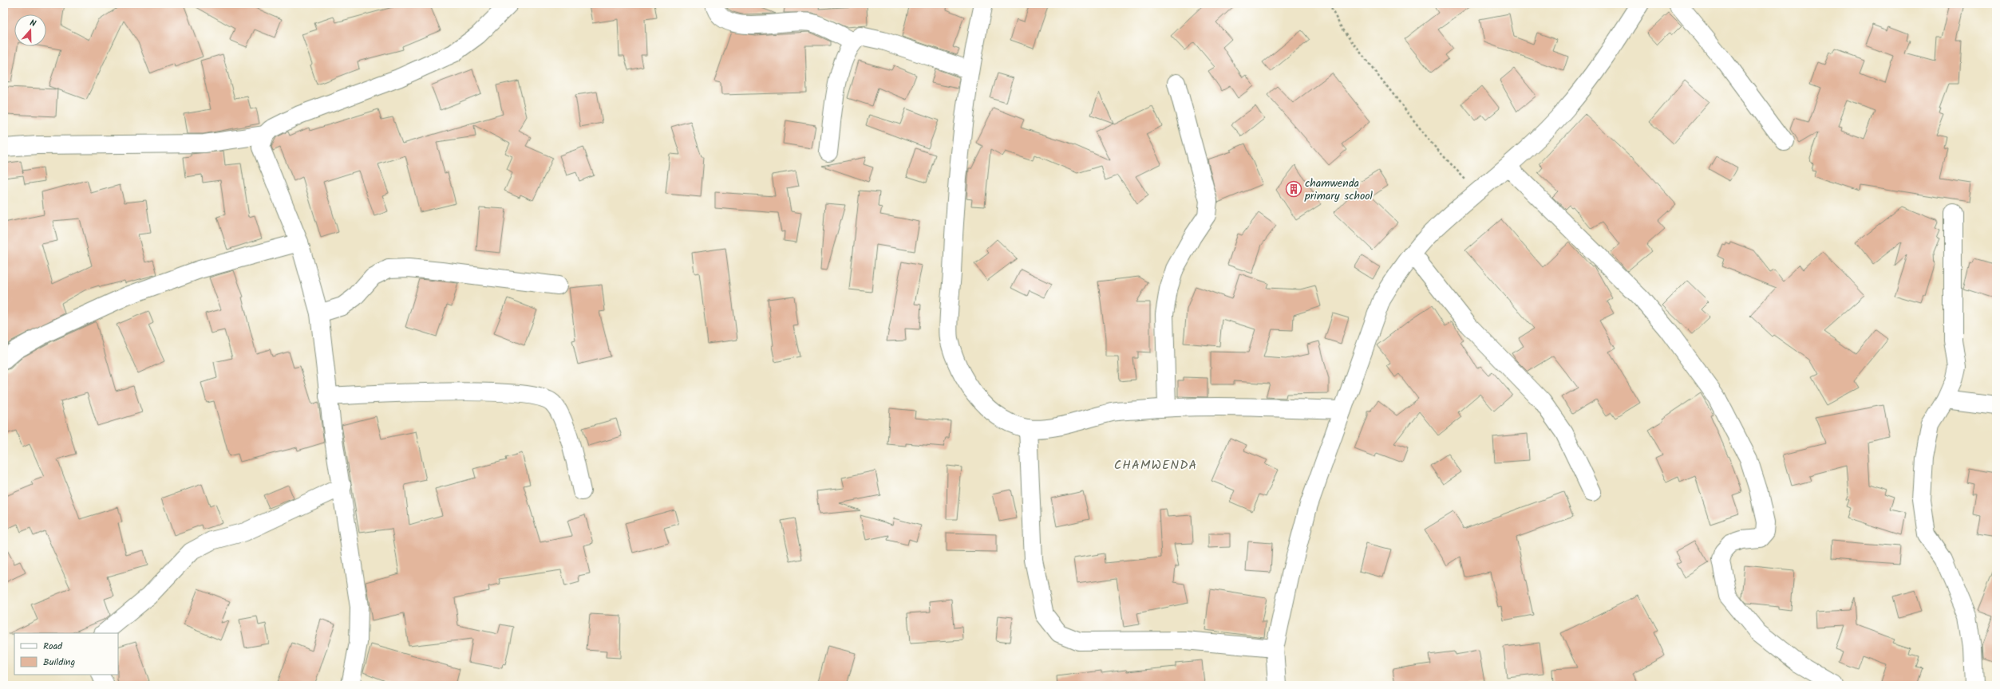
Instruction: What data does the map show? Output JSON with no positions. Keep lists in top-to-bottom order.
{
  "districts": ["CHAMWENDA"],
  "places": {
    "building": ["chamwenda primary school"]
  },
  "legend": ["Road", "Building"],
  "north": "top"
}
